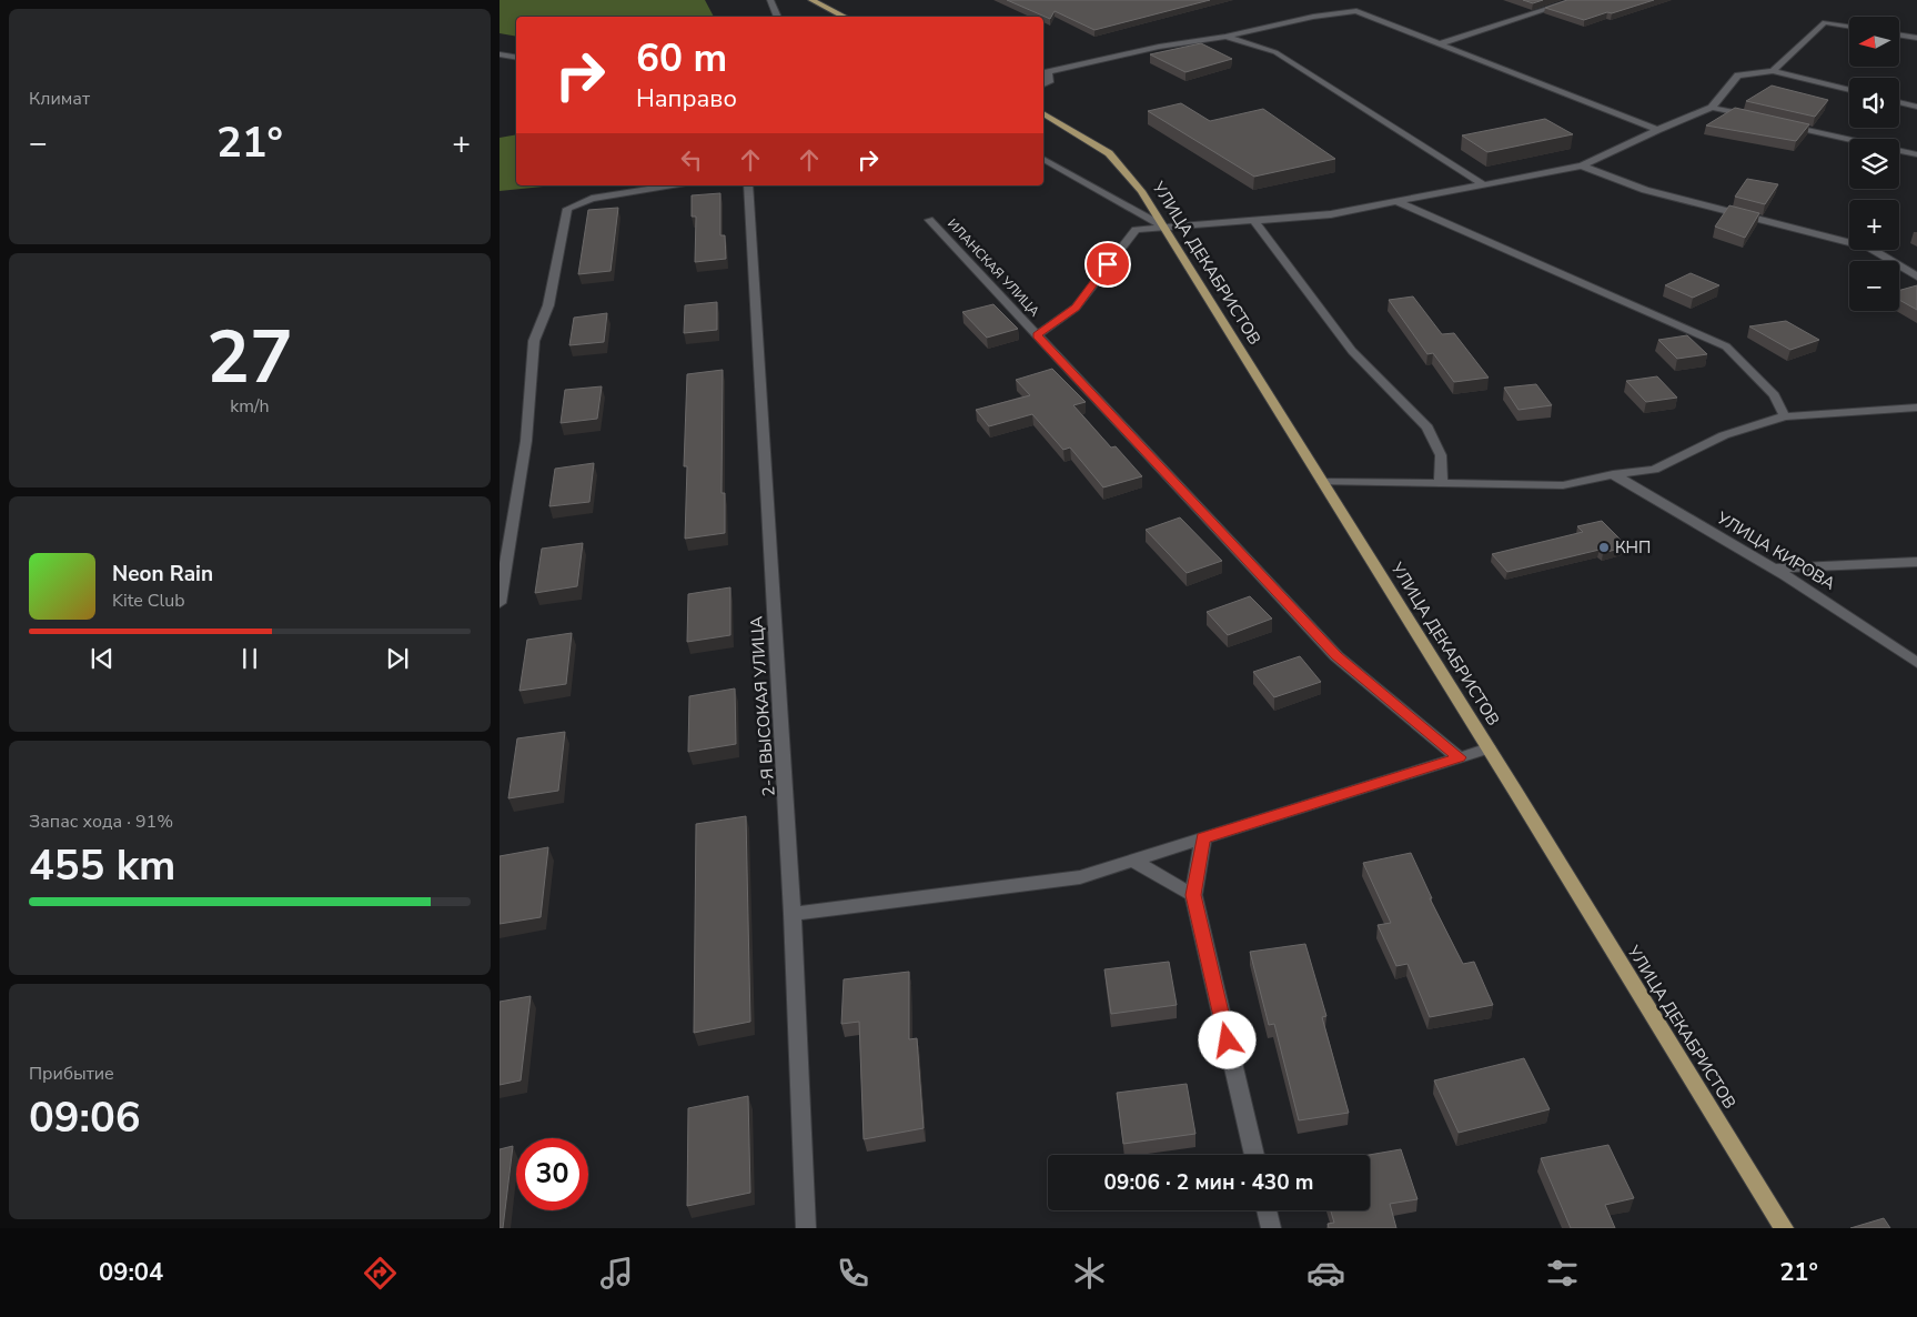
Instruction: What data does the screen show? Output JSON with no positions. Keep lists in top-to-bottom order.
{
  "streets": {
    "main road": ["УЛИЦА ДЕКАБРИСТОВ"],
    "street": ["ИЛАНСКАЯ УЛИЦА", "УЛИЦА КИРОВА", "2-Я ВЫСОКАЯ УЛИЦА"]
  },
  "crossings": [
    ["УЛИЦА ДЕКАБРИСТОВ", "ИЛАНСКАЯ УЛИЦА"]
  ],
  "places": ["КНП"],
  "north": "left",
  "page": {
    "tile": [
      "Климат",
      ["27", "km/h"],
      ["Запас хода · 91%", "455 km"],
      ["Прибытие", "09:06"]
    ],
    "map_buttons": ["+", "−"],
    "turn": ["60 m", "Направо"],
    "heat": ["−", "21°", "+"],
    "song": ["Neon Rain", "Kite Club"],
    "limit": "30",
    "trip": "09:06 · 2 мин · 430 m",
    "tabs": ["09:04", "21°"]
  }
}
